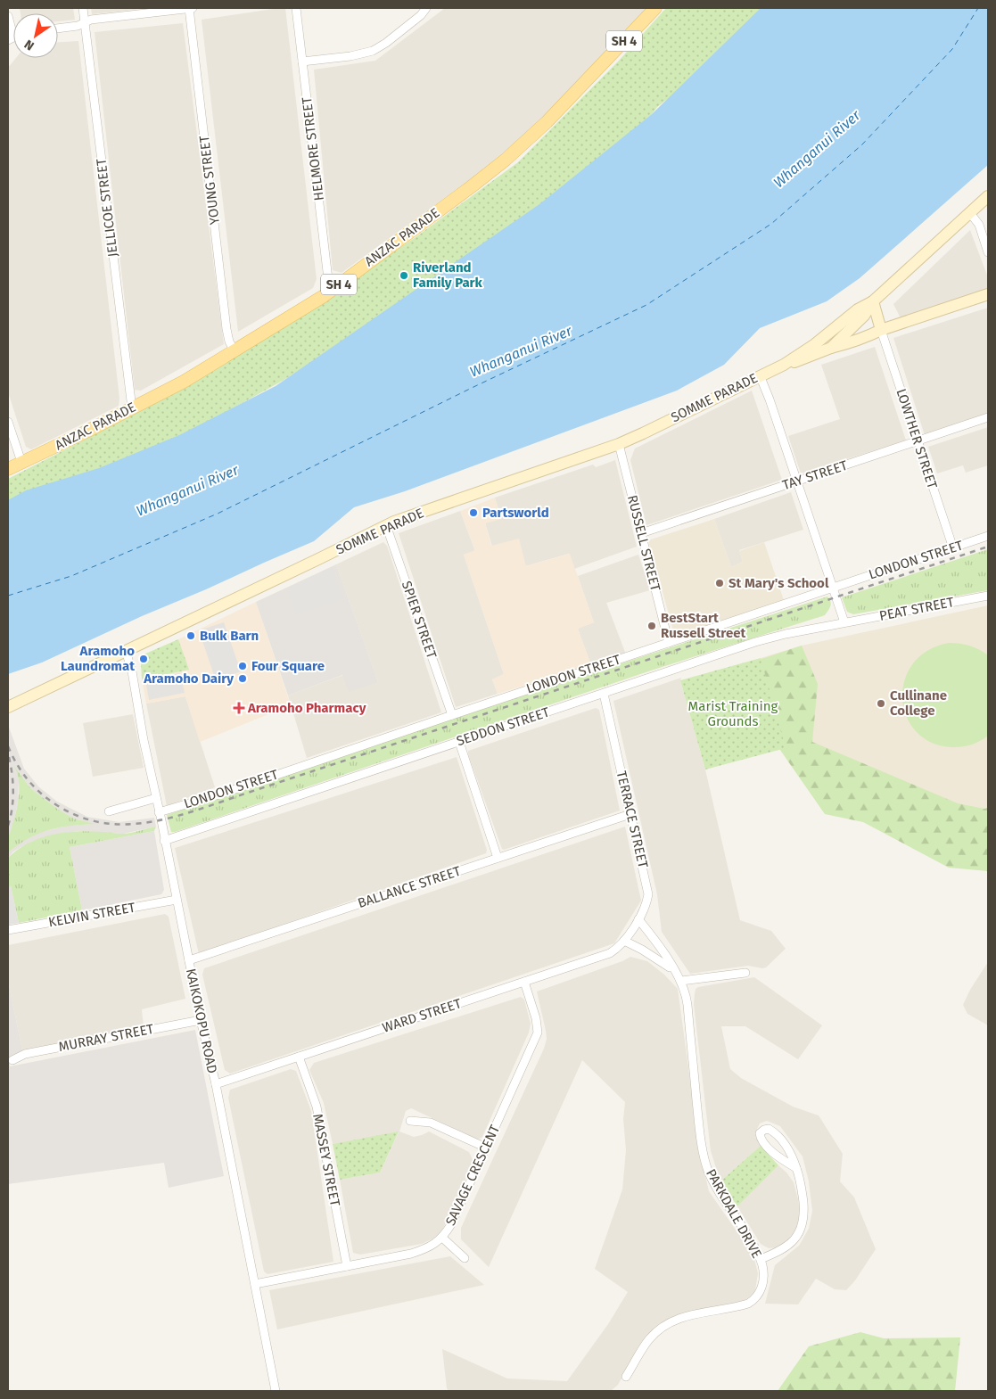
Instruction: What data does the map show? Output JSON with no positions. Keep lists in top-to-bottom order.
{
  "streets": {
    "main road": ["SH 4", "ANZAC PARADE", "SOMME PARADE"],
    "street": [
      "HELMORE STREET",
      "YOUNG STREET",
      "JELLICOE STREET",
      "LOWTHER STREET",
      "TAY STREET",
      "RUSSELL STREET",
      "LONDON STREET",
      "PEAT STREET",
      "SPIER STREET",
      "SEDDON STREET",
      "TERRACE STREET",
      "BALLANCE STREET",
      "KELVIN STREET",
      "WARD STREET",
      "KAIKOKOPU ROAD",
      "MURRAY STREET",
      "MASSEY STREET",
      "SAVAGE CRESCENT",
      "PARKDALE DRIVE"
    ]
  },
  "crossings": [
    ["HELMORE STREET", "ANZAC PARADE"],
    ["YOUNG STREET", "ANZAC PARADE"],
    ["JELLICOE STREET", "ANZAC PARADE"],
    ["SOMME PARADE", "RUSSELL STREET"],
    ["SOMME PARADE", "SPIER STREET"],
    ["SOMME PARADE", "KAIKOKOPU ROAD"],
    ["LOWTHER STREET", "TAY STREET"],
    ["LOWTHER STREET", "LONDON STREET"],
    ["TAY STREET", "RUSSELL STREET"],
    ["RUSSELL STREET", "LONDON STREET"],
    ["LONDON STREET", "SPIER STREET"],
    ["LONDON STREET", "KAIKOKOPU ROAD"],
    ["PEAT STREET", "SEDDON STREET"],
    ["SEDDON STREET", "TERRACE STREET"],
    ["SEDDON STREET", "KAIKOKOPU ROAD"],
    ["TERRACE STREET", "BALLANCE STREET"],
    ["TERRACE STREET", "WARD STREET"],
    ["TERRACE STREET", "PARKDALE DRIVE"],
    ["BALLANCE STREET", "KAIKOKOPU ROAD"],
    ["KELVIN STREET", "KAIKOKOPU ROAD"],
    ["WARD STREET", "KAIKOKOPU ROAD"],
    ["WARD STREET", "MASSEY STREET"],
    ["WARD STREET", "SAVAGE CRESCENT"],
    ["WARD STREET", "PARKDALE DRIVE"],
    ["KAIKOKOPU ROAD", "MURRAY STREET"],
    ["KAIKOKOPU ROAD", "SAVAGE CRESCENT"],
    ["MASSEY STREET", "SAVAGE CRESCENT"]
  ],
  "water": ["Whanganui River"],
  "parks": ["Marist Training Grounds"],
  "places": {
    "other": [
      "Riverland Family Park",
      "Partsworld",
      "St Mary's School",
      "BestStart Russell Street",
      "Bulk Barn",
      "Aramoho Laundromat",
      "Four Square",
      "Aramoho Dairy",
      "Cullinane College"
    ],
    "health": ["Aramoho Pharmacy"]
  },
  "north": "bottom left"
}
